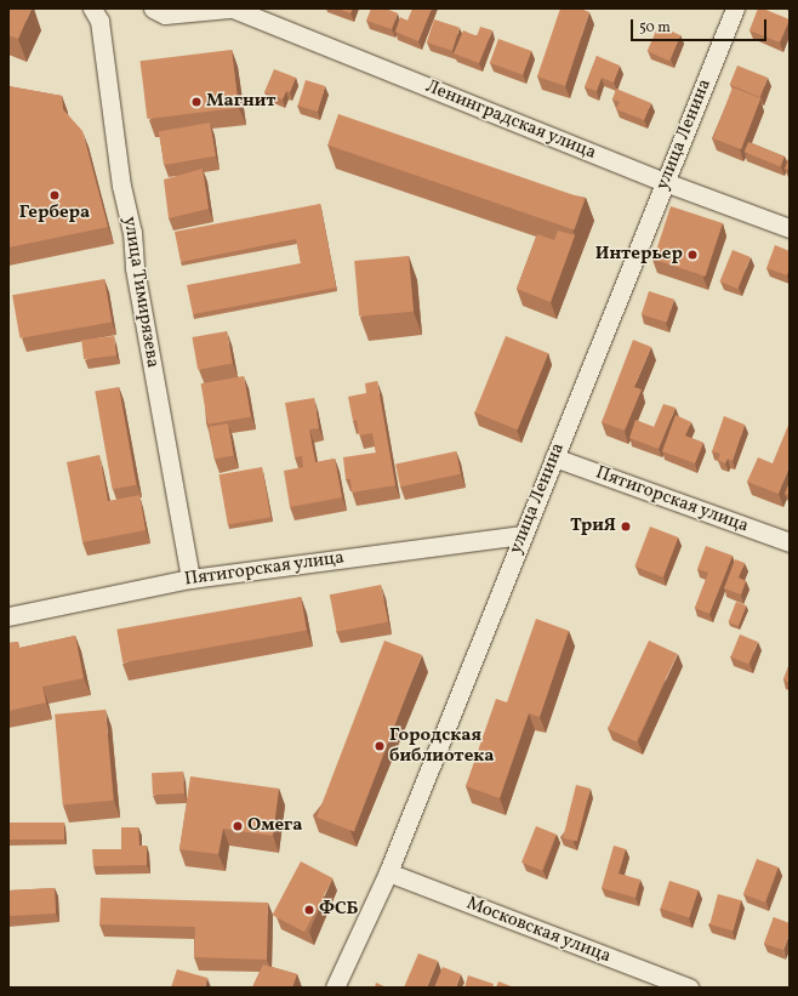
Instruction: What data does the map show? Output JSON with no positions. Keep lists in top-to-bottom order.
{
  "streets": {
    "street": [
      "Ленинградская улица",
      "улица Ленина",
      "улица Тимирязева",
      "Пятигорская улица",
      "Московская улица"
    ]
  },
  "crossings": [
    ["Ленинградская улица", "улица Ленина"],
    ["улица Ленина", "Пятигорская улица"],
    ["улица Ленина", "Московская улица"],
    ["улица Тимирязева", "Пятигорская улица"]
  ],
  "places": [
    "Магнит",
    "Гербера",
    "Интерьер",
    "ТриЯ",
    "Городская библиотека",
    "Омега",
    "ФСБ"
  ],
  "scale_bar": "50 m"
}
